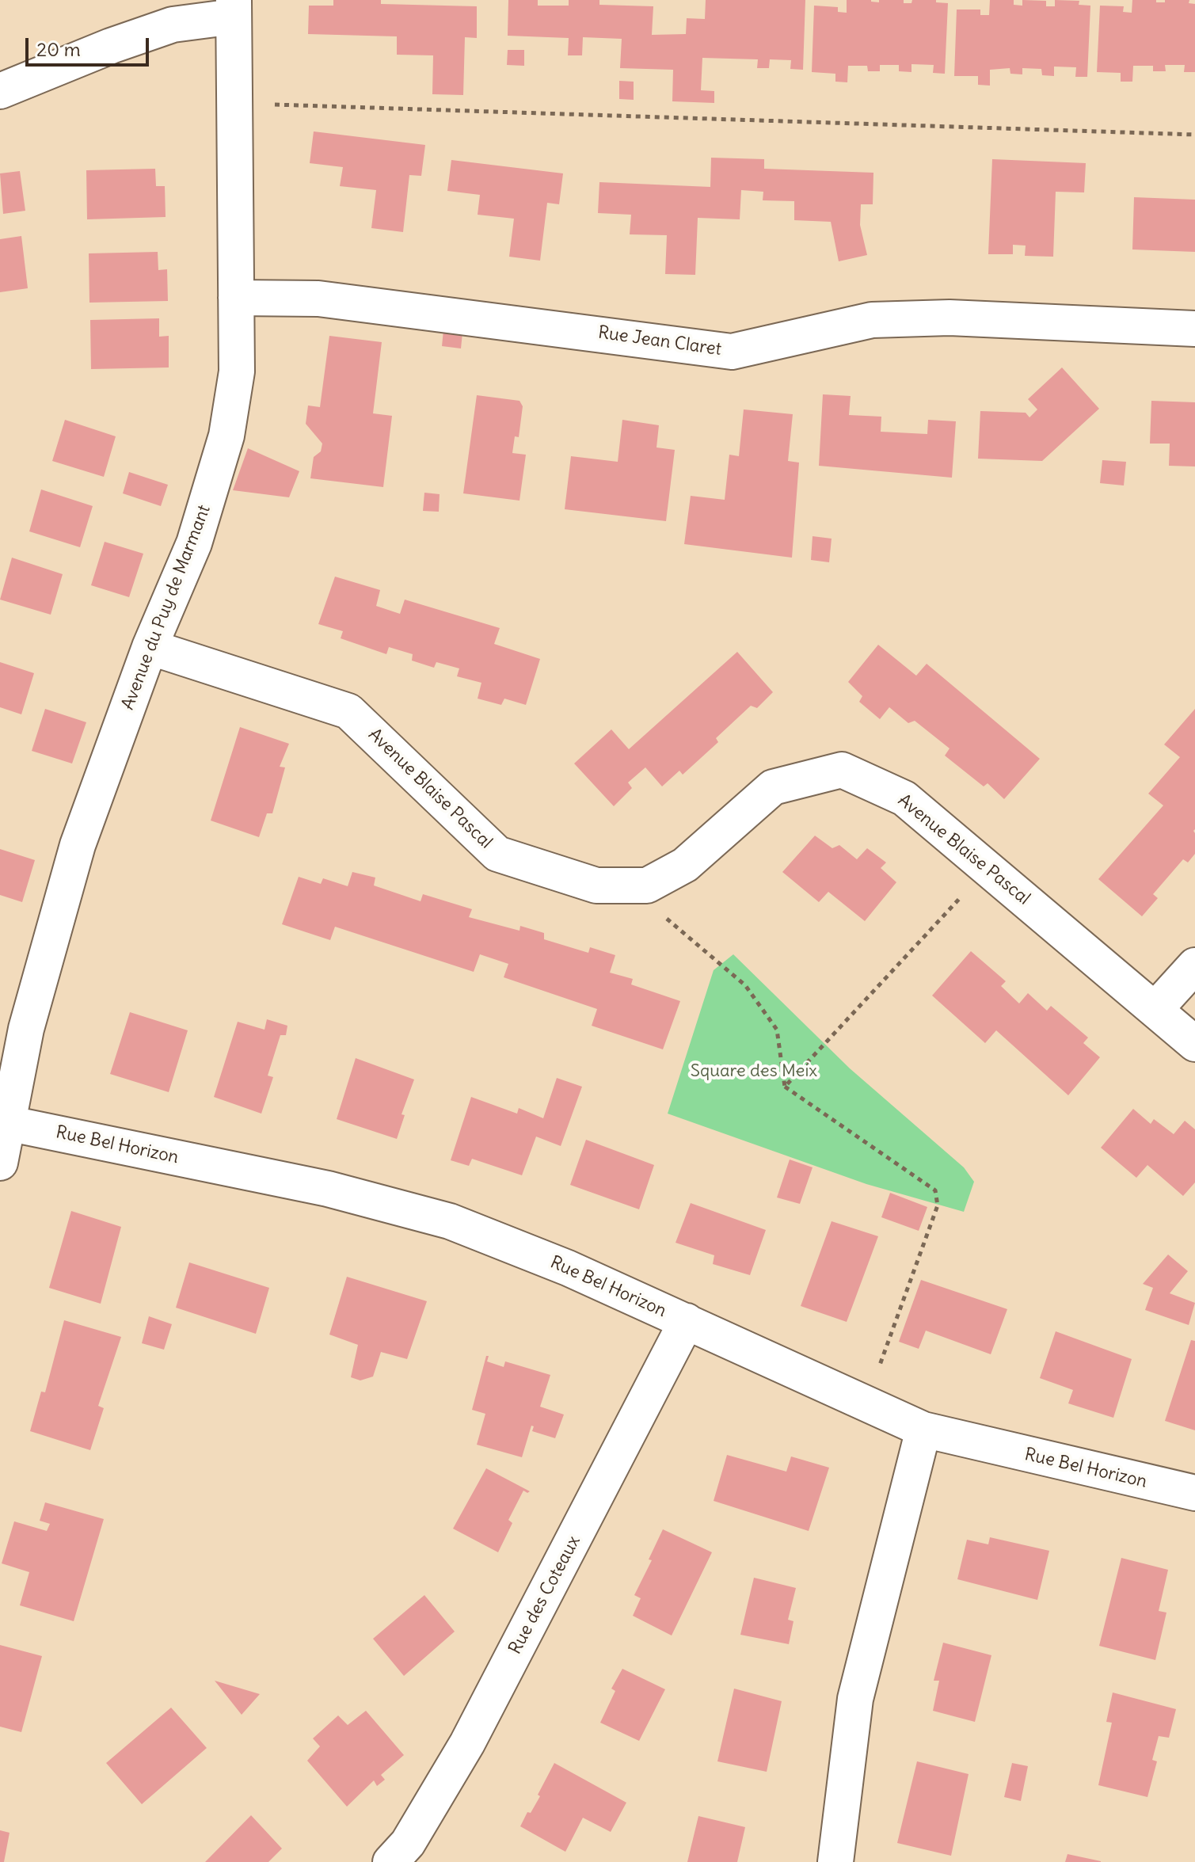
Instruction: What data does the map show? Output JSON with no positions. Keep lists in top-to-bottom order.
{
  "streets": {
    "street": [
      "Rue Jean Claret",
      "Avenue du Puy de Marmant",
      "Avenue Blaise Pascal",
      "Rue Bel Horizon",
      "Rue des Coteaux"
    ]
  },
  "crossings": [
    ["Rue Jean Claret", "Avenue du Puy de Marmant"],
    ["Avenue du Puy de Marmant", "Avenue Blaise Pascal"],
    ["Avenue du Puy de Marmant", "Rue Bel Horizon"],
    ["Rue Bel Horizon", "Rue des Coteaux"]
  ],
  "parks": ["Square des Meix"],
  "scale_bar": "20 m"
}
